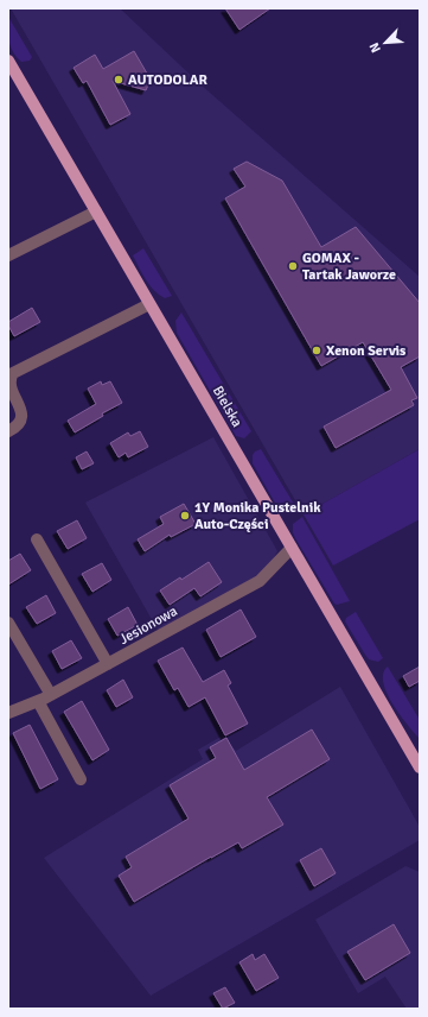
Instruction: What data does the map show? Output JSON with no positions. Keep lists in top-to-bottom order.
{
  "streets": {
    "main road": ["Bielska"],
    "street": ["Jesionowa"]
  },
  "crossings": [
    ["Bielska", "Jesionowa"]
  ],
  "places": [
    "AUTODOLAR",
    "GOMAX - Tartak Jaworze",
    "Xenon Servis",
    "1Y Monika Pustelnik Auto-Części"
  ],
  "north": "bottom left"
}
